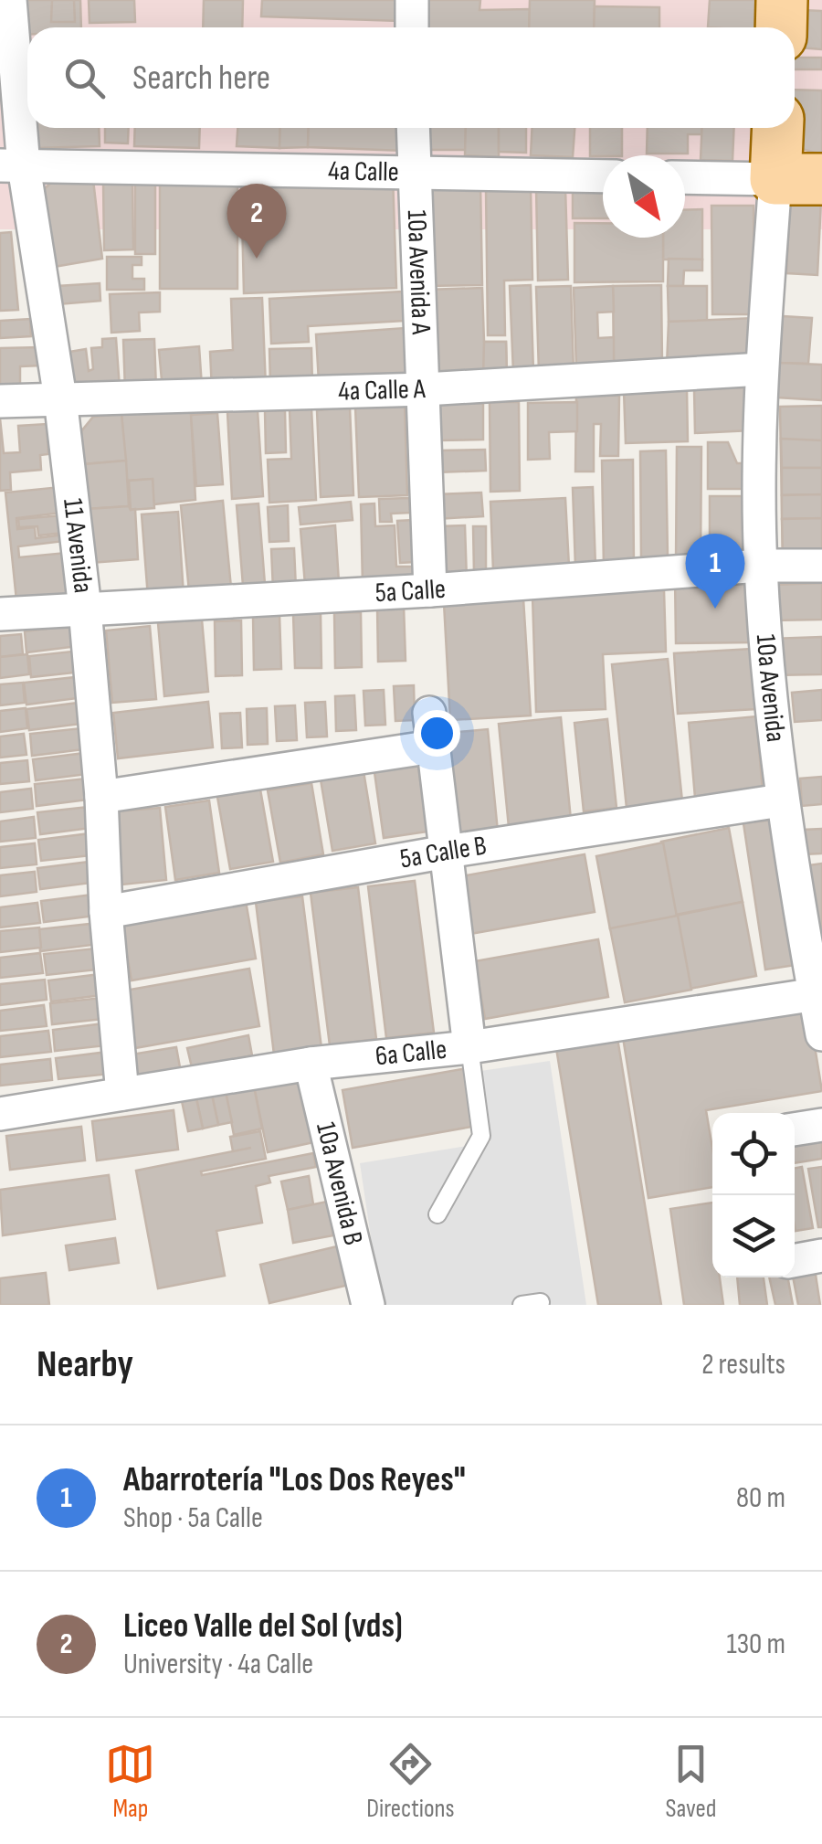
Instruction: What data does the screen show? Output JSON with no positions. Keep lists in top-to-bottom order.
{
  "streets": {
    "main road": ["10a Avenida"],
    "street": [
      "4a Calle",
      "10a Avenida A",
      "4a Calle A",
      "11 Avenida",
      "5a Calle",
      "5a Calle B",
      "6a Calle",
      "10a Avenida B"
    ]
  },
  "crossings": [
    ["4a Calle", "10a Avenida A"],
    ["4a Calle", "11 Avenida"],
    ["10a Avenida A", "4a Calle A"],
    ["10a Avenida A", "5a Calle"],
    ["4a Calle A", "11 Avenida"],
    ["4a Calle A", "10a Avenida"],
    ["11 Avenida", "5a Calle"],
    ["11 Avenida", "5a Calle B"],
    ["11 Avenida", "6a Calle"],
    ["5a Calle", "10a Avenida"],
    ["10a Avenida", "5a Calle B"],
    ["10a Avenida", "6a Calle"],
    ["6a Calle", "10a Avenida B"]
  ],
  "north": "bottom right",
  "page": {
    "search": "Search here",
    "pins": ["2", "1"],
    "heading": ["Nearby", "2 results"],
    "list": [
      {
        "mark": "1",
        "name": "Abarrotería \"Los Dos Reyes\"",
        "note": "Shop · 5a Calle",
        "value": "80 m"
      },
      {
        "mark": "2",
        "name": "Liceo Valle del Sol (vds)",
        "note": "University · 4a Calle",
        "value": "130 m"
      }
    ],
    "nav": ["Map", "Directions", "Saved"]
  }
}
